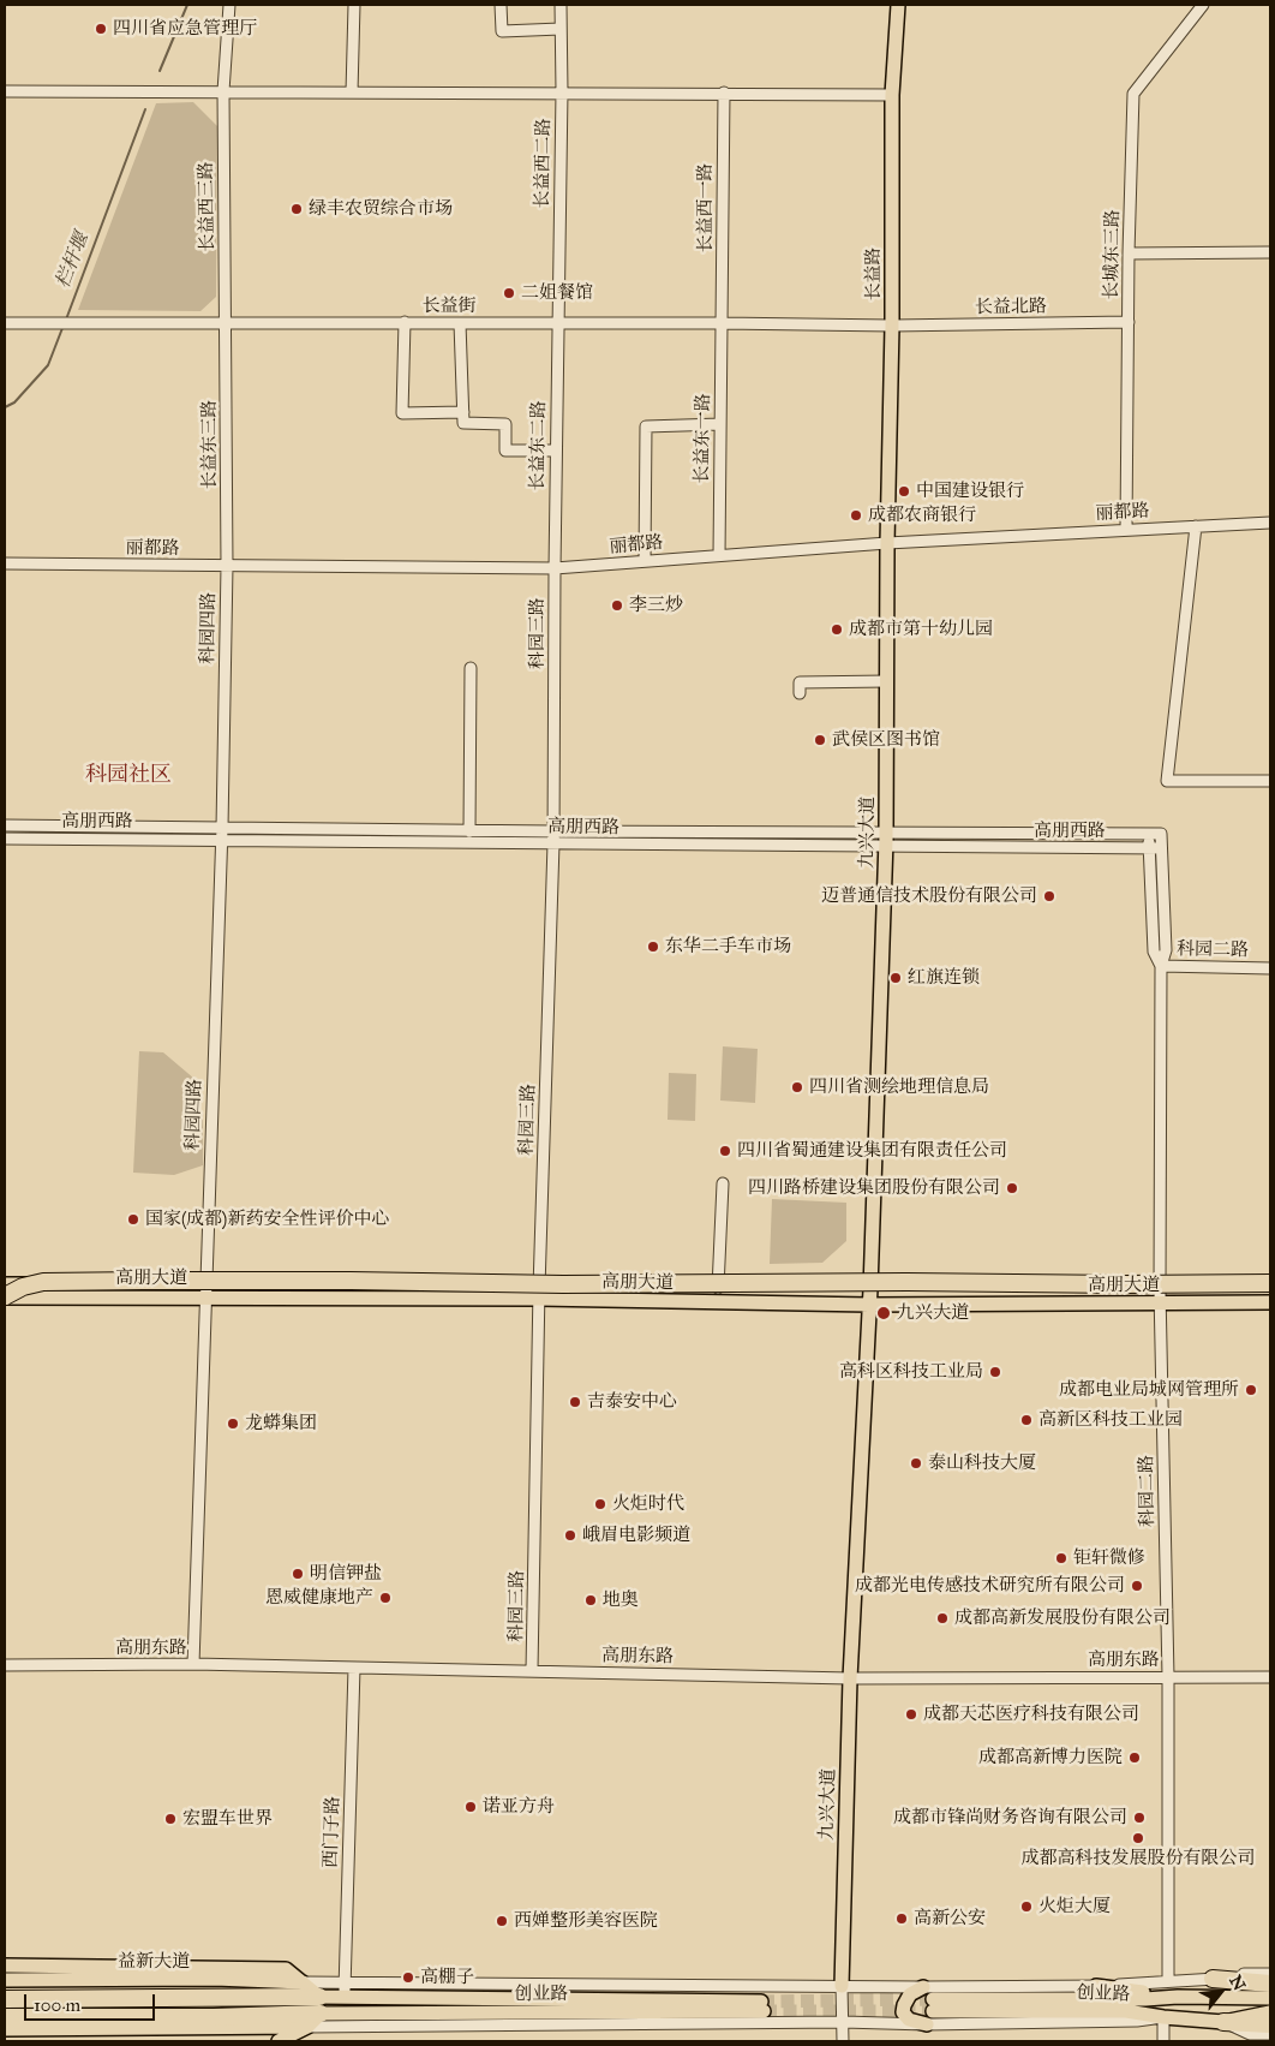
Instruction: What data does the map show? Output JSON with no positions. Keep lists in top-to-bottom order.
{
  "streets": {
    "main road": [
      "长益路",
      "九兴大道",
      "高朋大道",
      "益新大道",
      "创业路"
    ],
    "street": [
      "长益西二路",
      "长益西三路",
      "长益西一路",
      "长城东三路",
      "长益街",
      "长益北路",
      "长益东一路",
      "长益东三路",
      "长益东二路",
      "丽都路",
      "科园四路",
      "科园三路",
      "高朋西路",
      "科园二路",
      "高朋东路",
      "西门子路"
    ]
  },
  "crossings": [
    ["长益西二路", "长益街"],
    ["长益西二路", "长益东二路"],
    ["长益西三路", "长益街"],
    ["长益西三路", "长益东三路"],
    ["长益西一路", "长益街"],
    ["长益西一路", "长益东一路"],
    ["长城东三路", "长益北路"],
    ["长城东三路", "丽都路"],
    ["长益路", "长益街"],
    ["长益路", "长益北路"],
    ["长益路", "丽都路"],
    ["长益路", "九兴大道"],
    ["长益街", "长益北路"],
    ["长益街", "长益东一路"],
    ["长益街", "长益东三路"],
    ["长益街", "长益东二路"],
    ["长益东一路", "丽都路"],
    ["长益东三路", "丽都路"],
    ["长益东三路", "科园四路"],
    ["长益东二路", "丽都路"],
    ["长益东二路", "科园三路"],
    ["丽都路", "科园四路"],
    ["丽都路", "科园三路"],
    ["丽都路", "九兴大道"],
    ["科园四路", "高朋西路"],
    ["科园四路", "高朋大道"],
    ["科园四路", "高朋东路"],
    ["科园三路", "高朋西路"],
    ["科园三路", "高朋大道"],
    ["科园三路", "高朋东路"],
    ["高朋西路", "九兴大道"],
    ["九兴大道", "高朋大道"],
    ["九兴大道", "高朋东路"],
    ["科园二路", "高朋大道"],
    ["科园二路", "高朋东路"],
    ["高朋东路", "西门子路"],
    ["西门子路", "创业路"]
  ],
  "districts": ["科园社区"],
  "water": ["栏杆堰"],
  "places": [
    "四川省应急管理厅",
    "绿丰农贸综合市场",
    "二姐餐馆",
    "中国建设银行",
    "成都农商银行",
    "李三炒",
    "成都市第十幼儿园",
    "武侯区图书馆",
    "迈普通信技术股份有限公司",
    "东华二手车市场",
    "红旗连锁",
    "四川省测绘地理信息局",
    "四川省蜀通建设集团有限责任公司",
    "四川路桥建设集团股份有限公司",
    "国家(成都)新药安全性评价中心",
    "九兴大道",
    "高科区科技工业局",
    "成都电业局城网管理所",
    "吉泰安中心",
    "高新区科技工业园",
    "龙蟒集团",
    "泰山科技大厦",
    "火炬时代",
    "峨眉电影频道",
    "钜轩微修",
    "明信钾盐",
    "成都光电传感技术研究所有限公司",
    "恩威健康地产",
    "地奥",
    "成都高新发展股份有限公司",
    "成都天芯医疗科技有限公司",
    "成都高新博力医院",
    "诺亚方舟",
    "成都市锋尚财务咨询有限公司",
    "宏盟车世界",
    "成都高科技发展股份有限公司",
    "火炬大厦",
    "高新公安",
    "西婵整形美容医院",
    "高棚子"
  ],
  "scale_bar": "100 m",
  "north": "top right"
}
